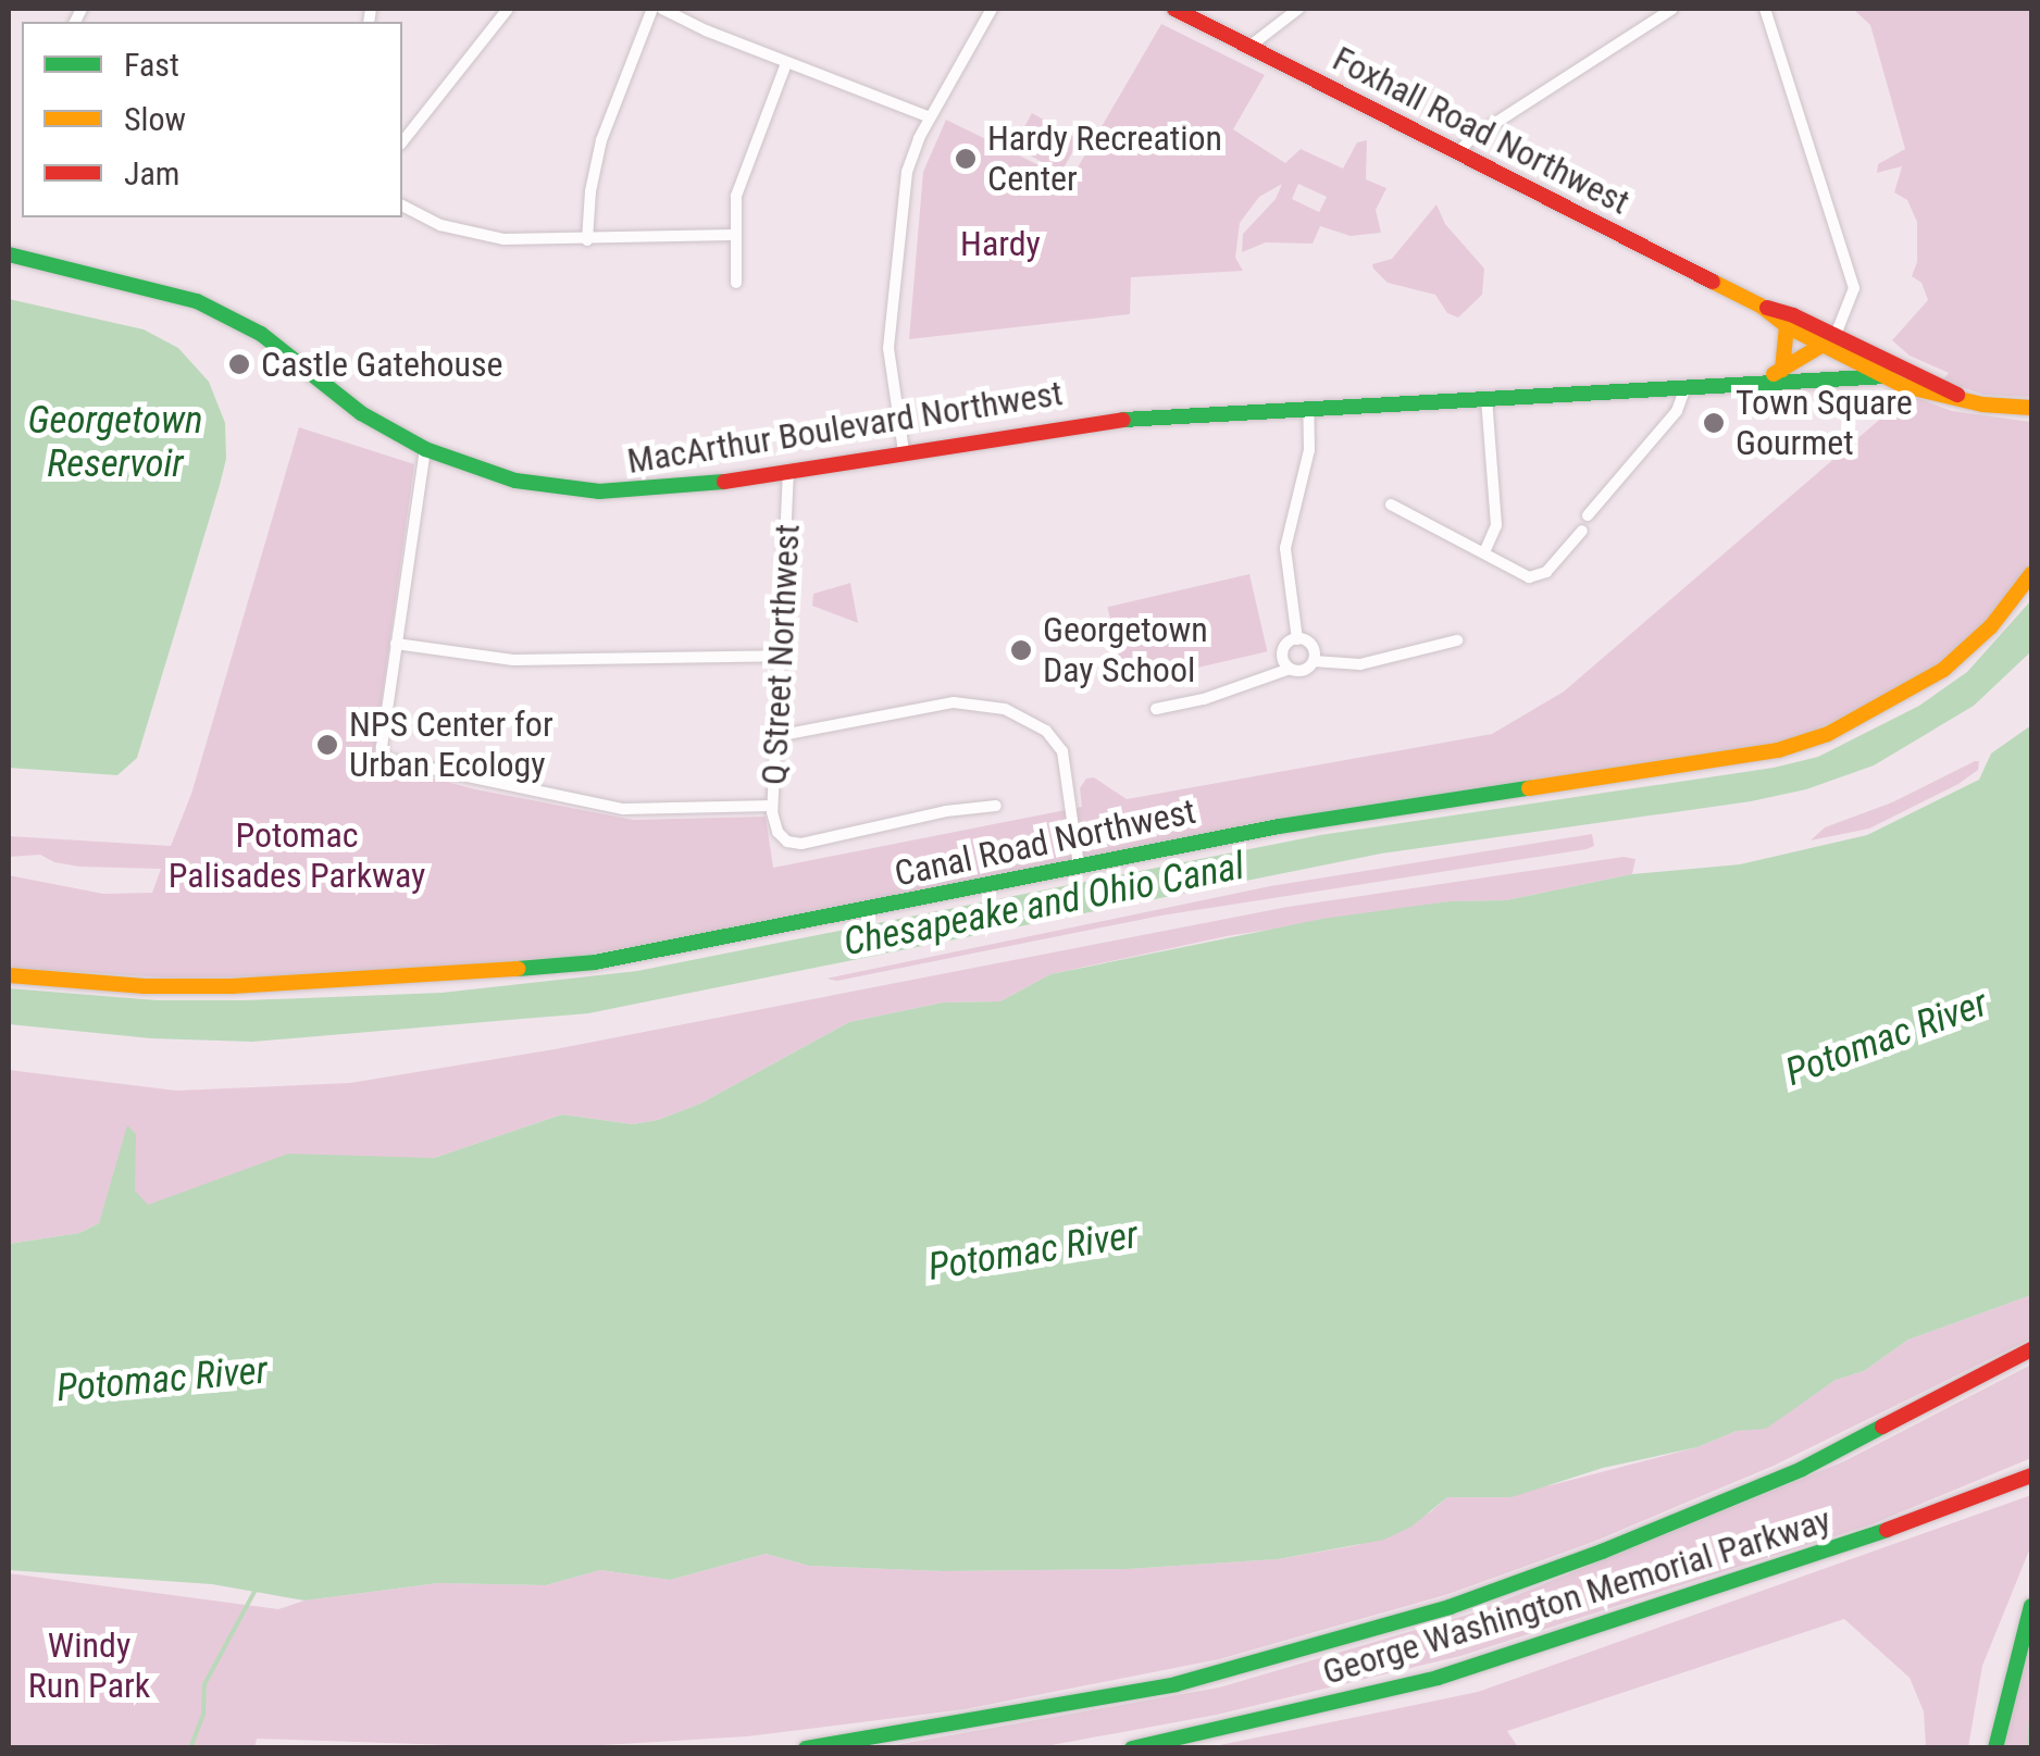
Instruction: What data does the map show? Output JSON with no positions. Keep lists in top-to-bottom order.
{
  "streets": {
    "main road": [
      "Foxhall Road Northwest",
      "MacArthur Boulevard Northwest",
      "Canal Road Northwest",
      "George Washington Memorial Parkway"
    ],
    "street": ["Q Street Northwest"]
  },
  "crossings": [
    ["Foxhall Road Northwest", "MacArthur Boulevard Northwest"],
    ["MacArthur Boulevard Northwest", "Q Street Northwest"]
  ],
  "water": ["Georgetown Reservoir", "Chesapeake and Ohio Canal", "Potomac River"],
  "parks": ["Hardy", "Potomac Palisades Parkway", "Windy Run Park"],
  "places": [
    "Hardy Recreation Center",
    "Castle Gatehouse",
    "Town Square Gourmet",
    "Georgetown Day School",
    "NPS Center for Urban Ecology"
  ],
  "legend": ["Fast", "Slow", "Jam"]
}
